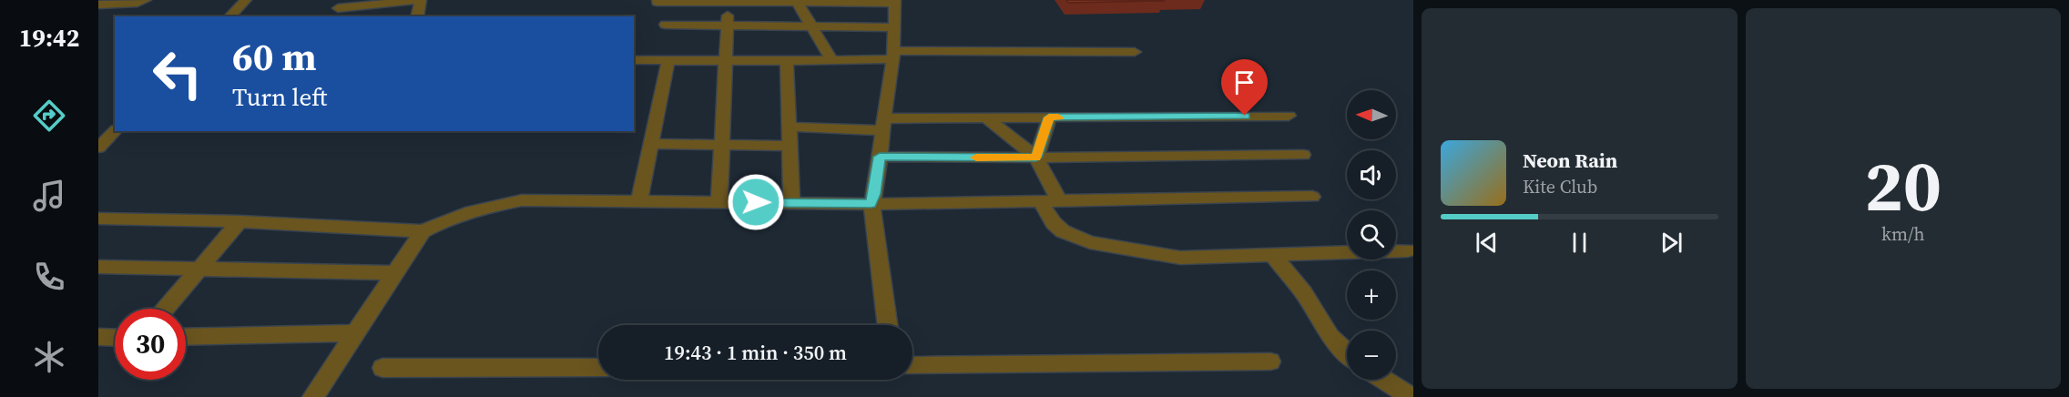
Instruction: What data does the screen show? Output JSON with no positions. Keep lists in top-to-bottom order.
{
  "north": "left",
  "page": {
    "tabs": "19:42",
    "tile": ["20", "km/h"],
    "turn": ["60 m", "Turn left"],
    "map_buttons": ["+", "−"],
    "song": ["Neon Rain", "Kite Club"],
    "limit": "30",
    "trip": "19:43 · 1 min · 350 m"
  }
}
